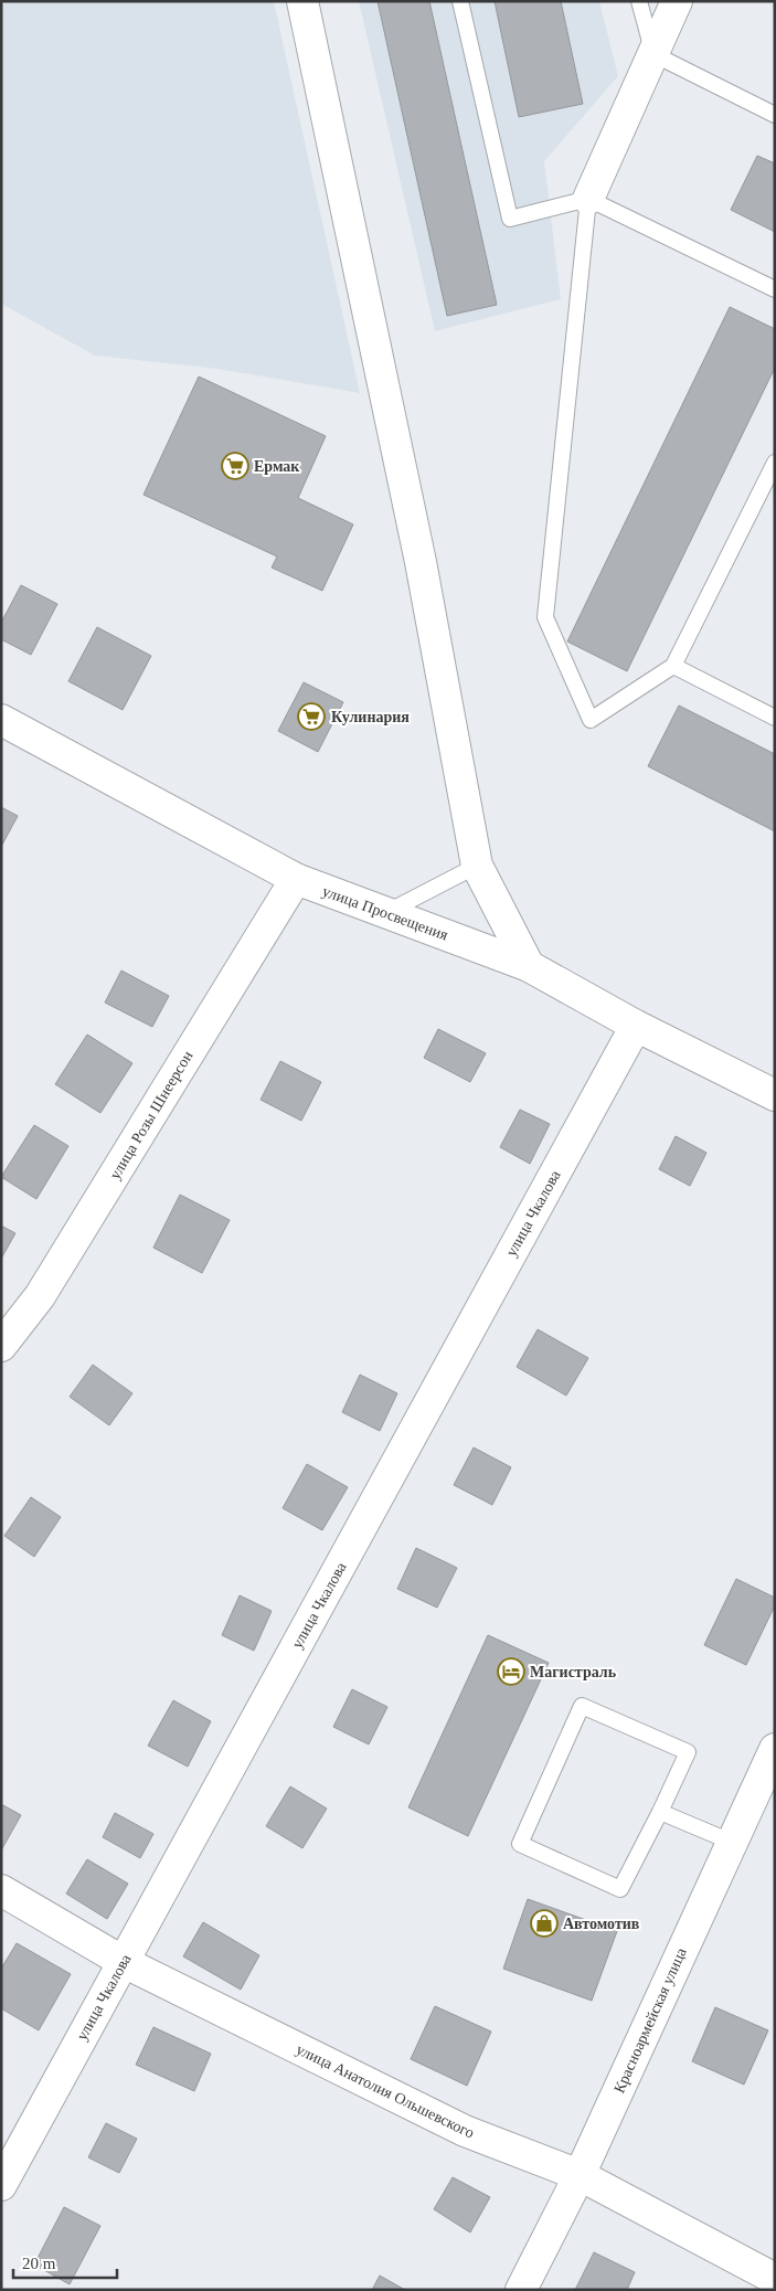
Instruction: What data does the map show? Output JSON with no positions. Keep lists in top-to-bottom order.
{
  "streets": {
    "main road": [
      "улица Просвещения",
      "улица Розы Шнеерсон",
      "улица Чкалова",
      "Красноармейская улица",
      "улица Анатолия Ольшевского"
    ]
  },
  "crossings": [
    ["улица Просвещения", "улица Розы Шнеерсон"],
    ["улица Просвещения", "улица Чкалова"],
    ["улица Чкалова", "улица Анатолия Ольшевского"],
    ["Красноармейская улица", "улица Анатолия Ольшевского"]
  ],
  "places": {
    "supermarket": ["Ермак", "Кулинария"],
    "hotel": ["Магистраль"],
    "shop": ["Автомотив"]
  },
  "scale_bar": "20 m"
}
